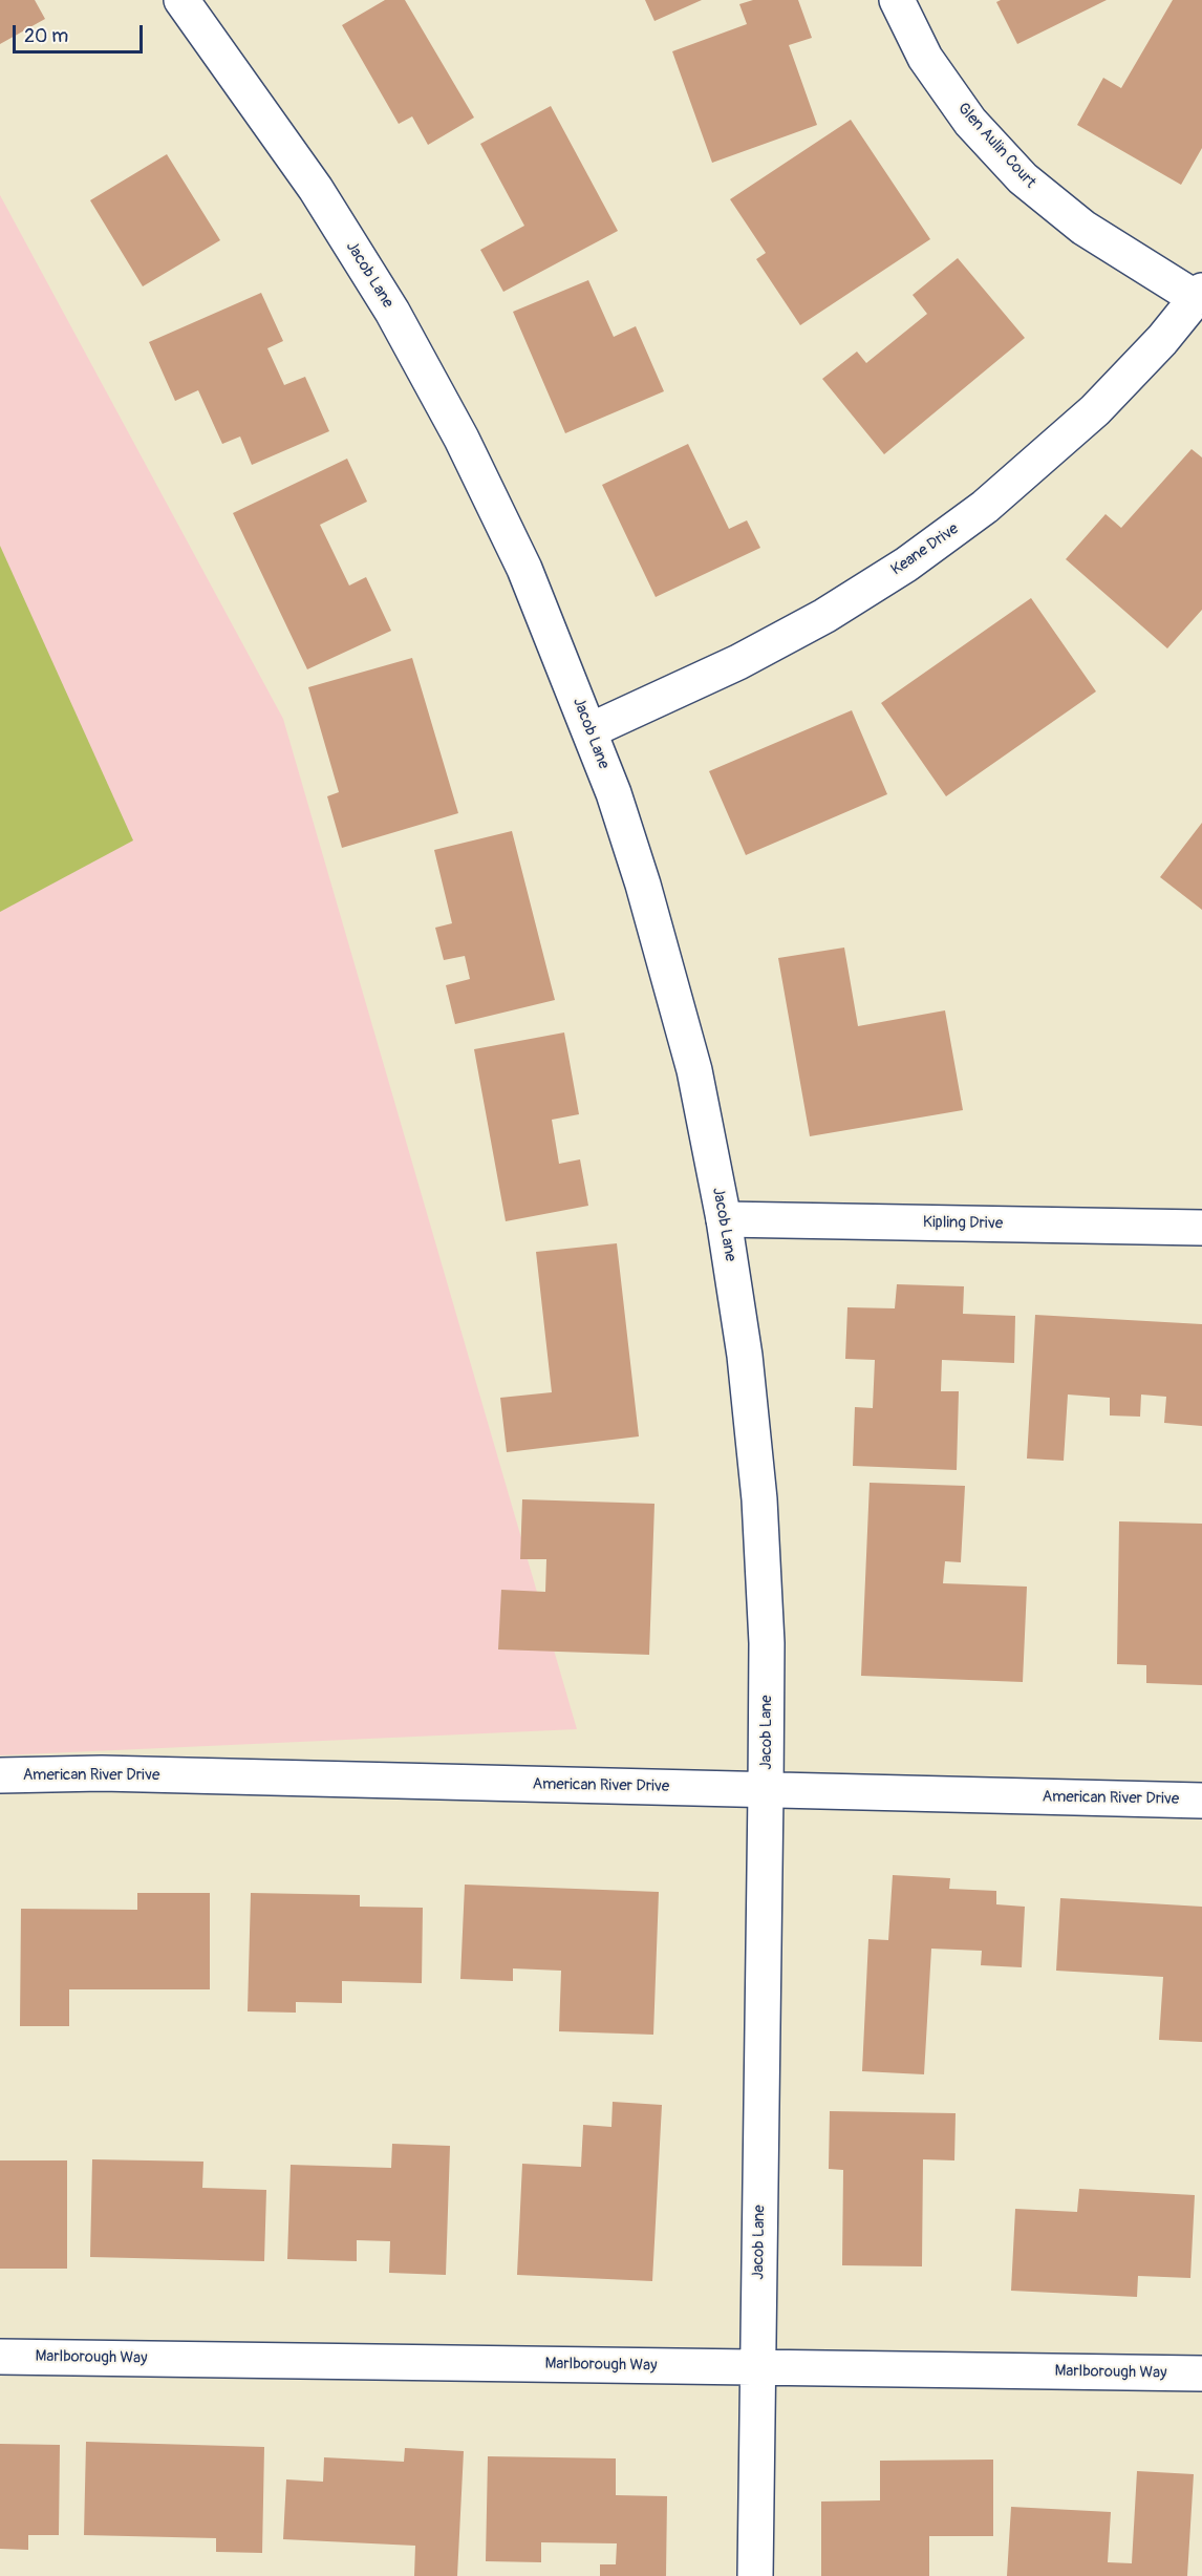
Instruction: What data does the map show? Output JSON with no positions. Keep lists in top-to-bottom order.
{
  "streets": {
    "street": [
      "Glen Aulin Court",
      "Jacob Lane",
      "Keane Drive",
      "Kipling Drive",
      "American River Drive",
      "Marlborough Way"
    ]
  },
  "crossings": [
    ["Glen Aulin Court", "Keane Drive"],
    ["Jacob Lane", "Keane Drive"],
    ["Jacob Lane", "Kipling Drive"],
    ["Jacob Lane", "American River Drive"],
    ["Jacob Lane", "Marlborough Way"]
  ],
  "scale_bar": "20 m"
}
